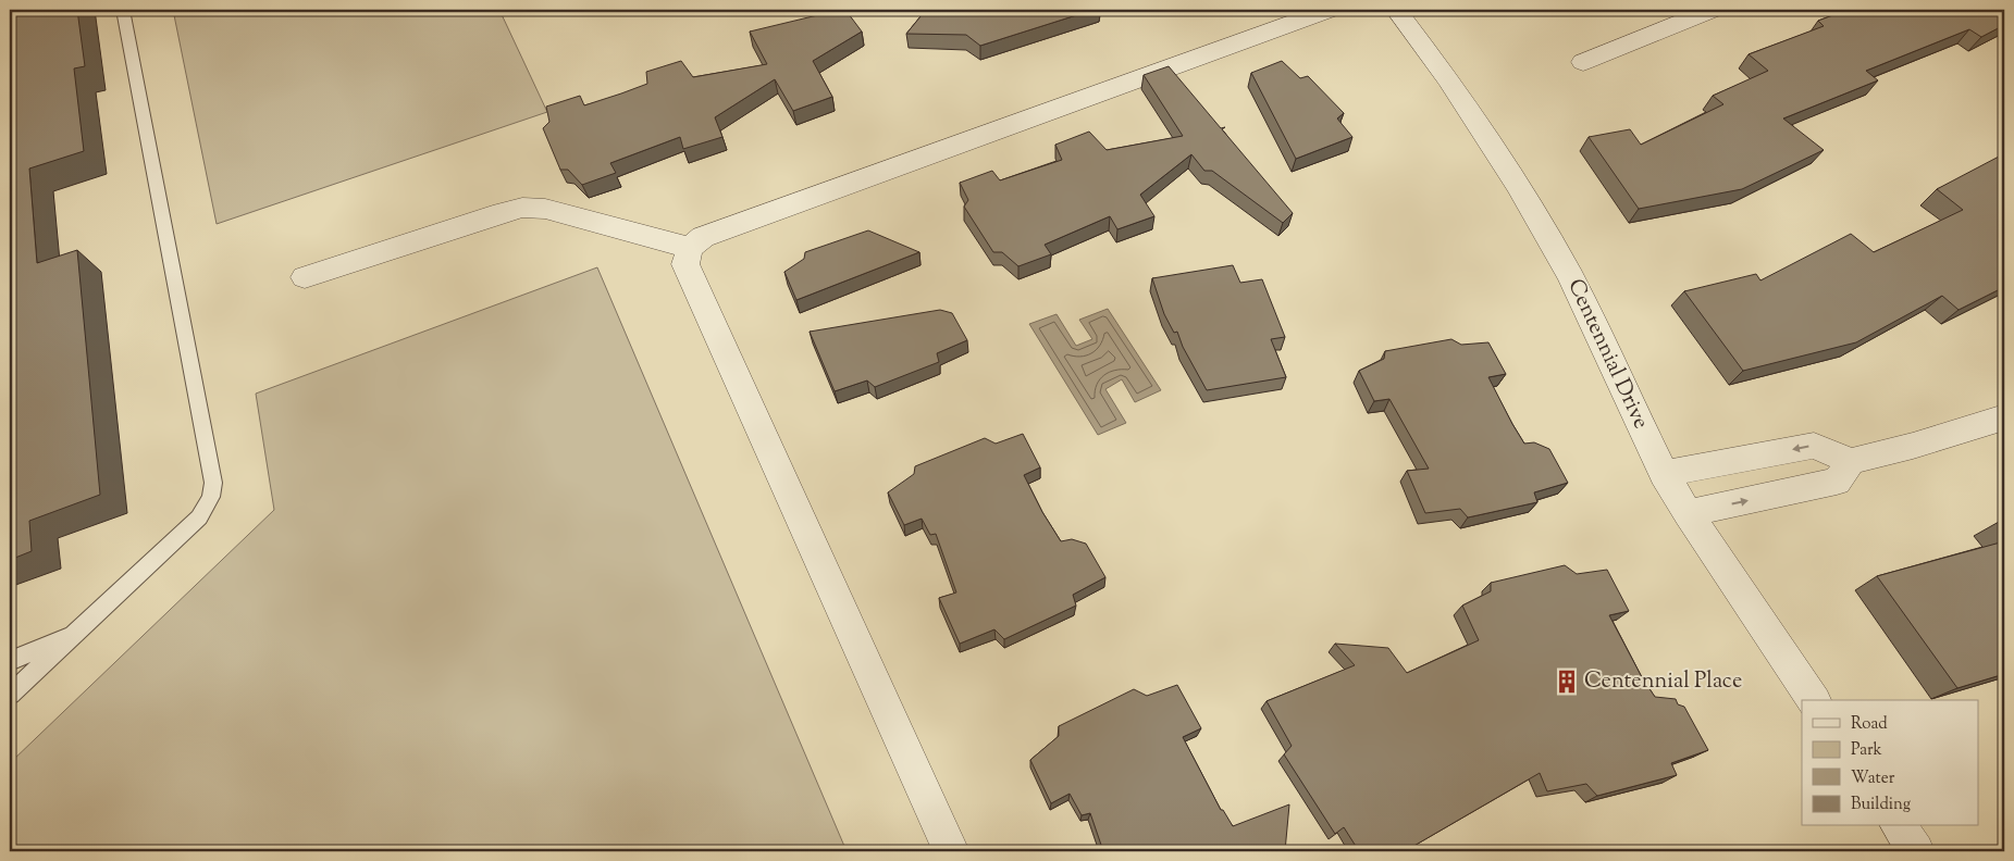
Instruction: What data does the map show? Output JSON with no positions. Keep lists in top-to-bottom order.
{
  "streets": {
    "street": ["Centennial Drive"]
  },
  "places": {
    "building": ["Centennial Place"]
  },
  "legend": [
    "Road",
    "Park",
    "Water",
    "Building"
  ]
}
